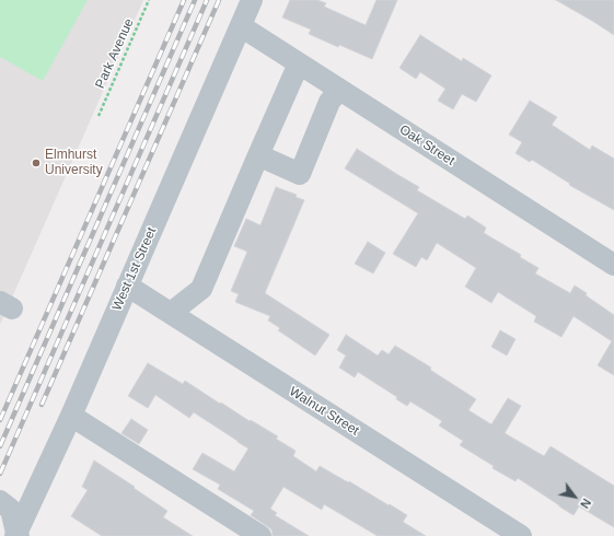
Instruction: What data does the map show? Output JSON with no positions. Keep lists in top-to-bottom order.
{
  "streets": {
    "street": ["Oak Street", "West 1st Street", "Walnut Street"],
    "path": ["Park Avenue"]
  },
  "crossings": [
    ["Oak Street", "West 1st Street"],
    ["West 1st Street", "Walnut Street"]
  ],
  "places": ["Elmhurst University"],
  "north": "bottom right"
}
